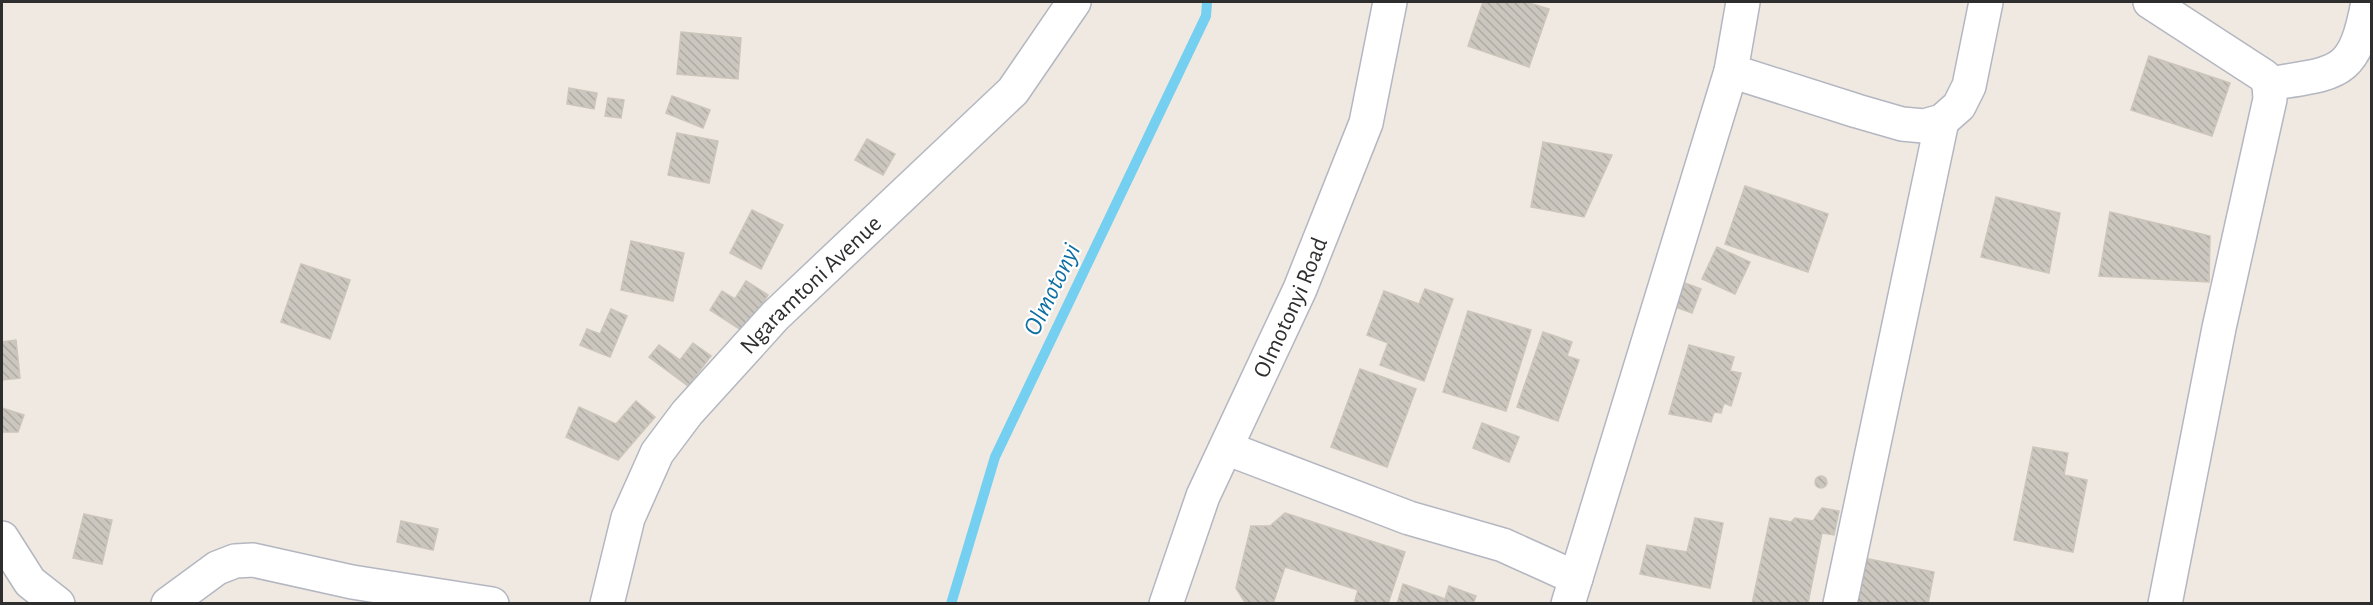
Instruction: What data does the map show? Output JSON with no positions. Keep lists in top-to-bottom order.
{
  "streets": {
    "street": ["Ngaramtoni Avenue", "Olmotonyi Road"]
  },
  "water": ["Olmotonyi"]
}
